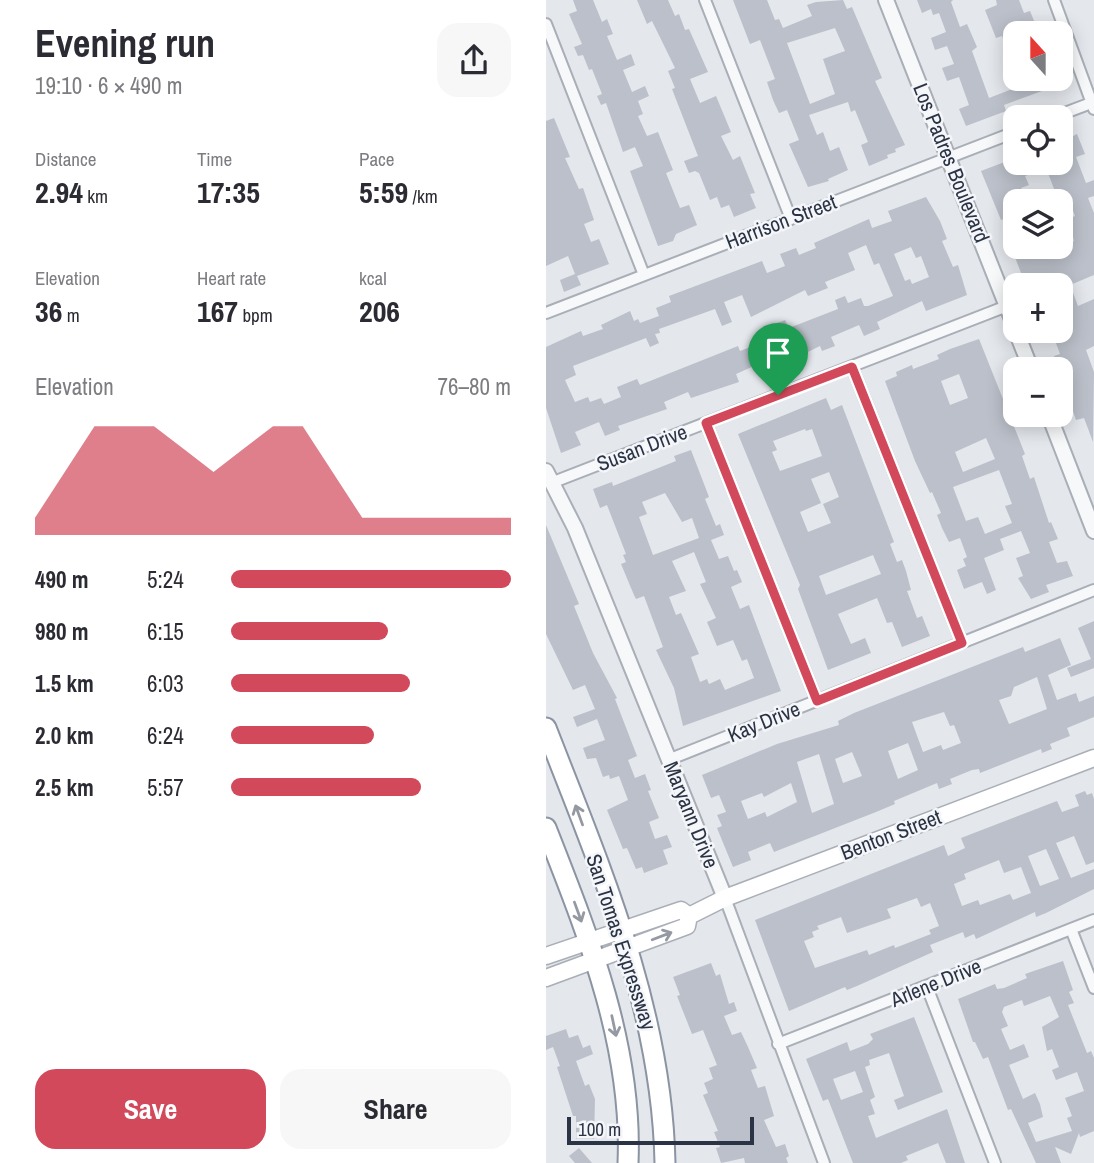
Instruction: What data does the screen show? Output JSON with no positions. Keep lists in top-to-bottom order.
{
  "streets": {
    "highway": ["San Tomas Expressway"],
    "main road": ["Benton Street"],
    "street": [
      "Los Padres Boulevard",
      "Harrison Street",
      "Susan Drive",
      "Kay Drive",
      "Maryann Drive",
      "Arlene Drive"
    ]
  },
  "crossings": [
    ["Los Padres Boulevard", "Harrison Street"],
    ["Susan Drive", "Maryann Drive"],
    ["Kay Drive", "Maryann Drive"],
    ["Maryann Drive", "Benton Street"],
    ["Maryann Drive", "Arlene Drive"],
    ["Benton Street", "San Tomas Expressway"]
  ],
  "scale_bar": "100 m",
  "north": "top",
  "page": {
    "heading": ["Evening run", "19:10 · 6 × 490 m"],
    "map_buttons": ["+", "−"],
    "stats": [
      ["Distance", "2.94 km"],
      ["Time", "17:35"],
      ["Pace", "5:59 /km"],
      ["Elevation", "36 m"],
      ["Heart rate", "167 bpm"],
      ["kcal", "206"]
    ],
    "chart": ["Elevation", "76–80 m"],
    "list": [
      {
        "name": "490 m",
        "note": "5:24"
      },
      {
        "name": "980 m",
        "note": "6:15"
      },
      {
        "name": "1.5 km",
        "note": "6:03"
      },
      {
        "name": "2.0 km",
        "note": "6:24"
      },
      {
        "name": "2.5 km",
        "note": "5:57"
      }
    ],
    "buttons": ["Save", "Share"],
    "scale": "100 m"
  }
}
